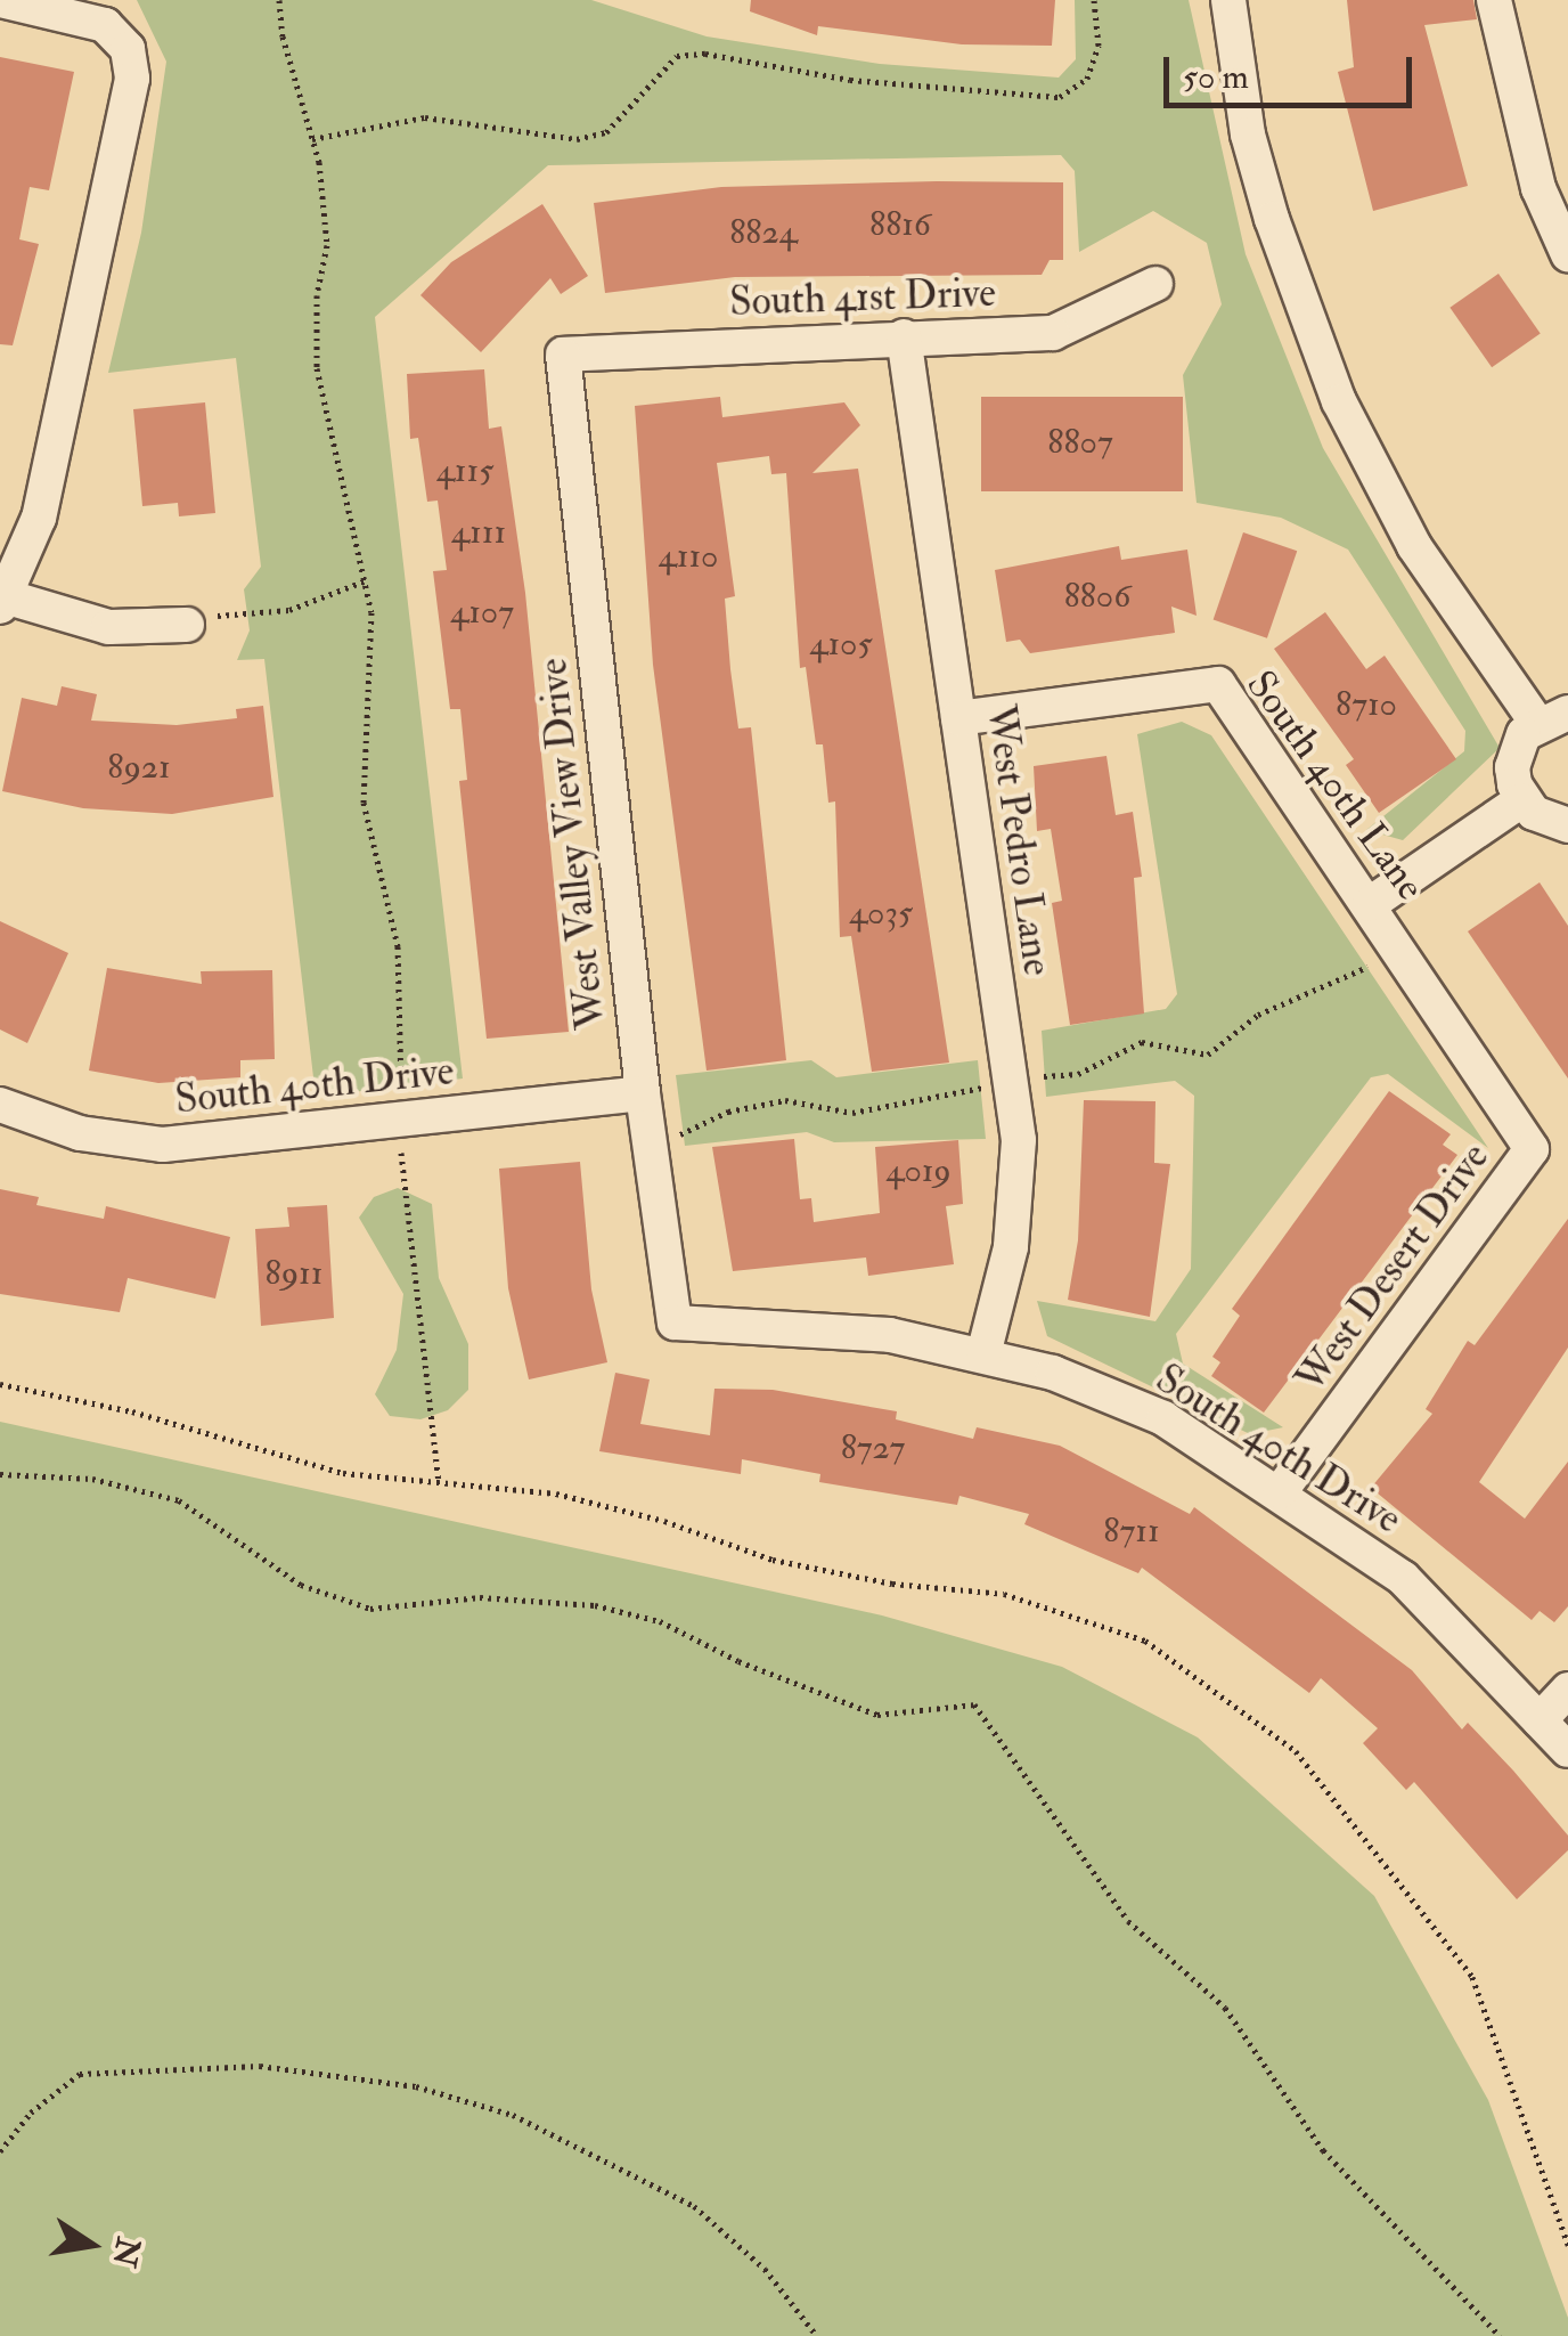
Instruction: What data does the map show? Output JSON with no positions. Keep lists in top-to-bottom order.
{
  "streets": {
    "street": [
      "South 41st Drive",
      "South 40th Lane",
      "West Pedro Lane",
      "West Valley View Drive",
      "South 40th Drive",
      "West Desert Drive"
    ]
  },
  "crossings": [
    ["South 41st Drive", "West Pedro Lane"],
    ["South 41st Drive", "West Valley View Drive"],
    ["South 40th Lane", "West Pedro Lane"],
    ["South 40th Lane", "West Desert Drive"],
    ["West Pedro Lane", "South 40th Drive"],
    ["West Valley View Drive", "South 40th Drive"],
    ["South 40th Drive", "West Desert Drive"]
  ],
  "house_numbers": [
    "8816",
    "8824",
    "8807",
    "4115",
    "4111",
    "4110",
    "8806",
    "4107",
    "4105",
    "8710",
    "8921",
    "4035",
    "4019",
    "8911",
    "8727",
    "8711"
  ],
  "scale_bar": "50 m",
  "north": "right"
}
